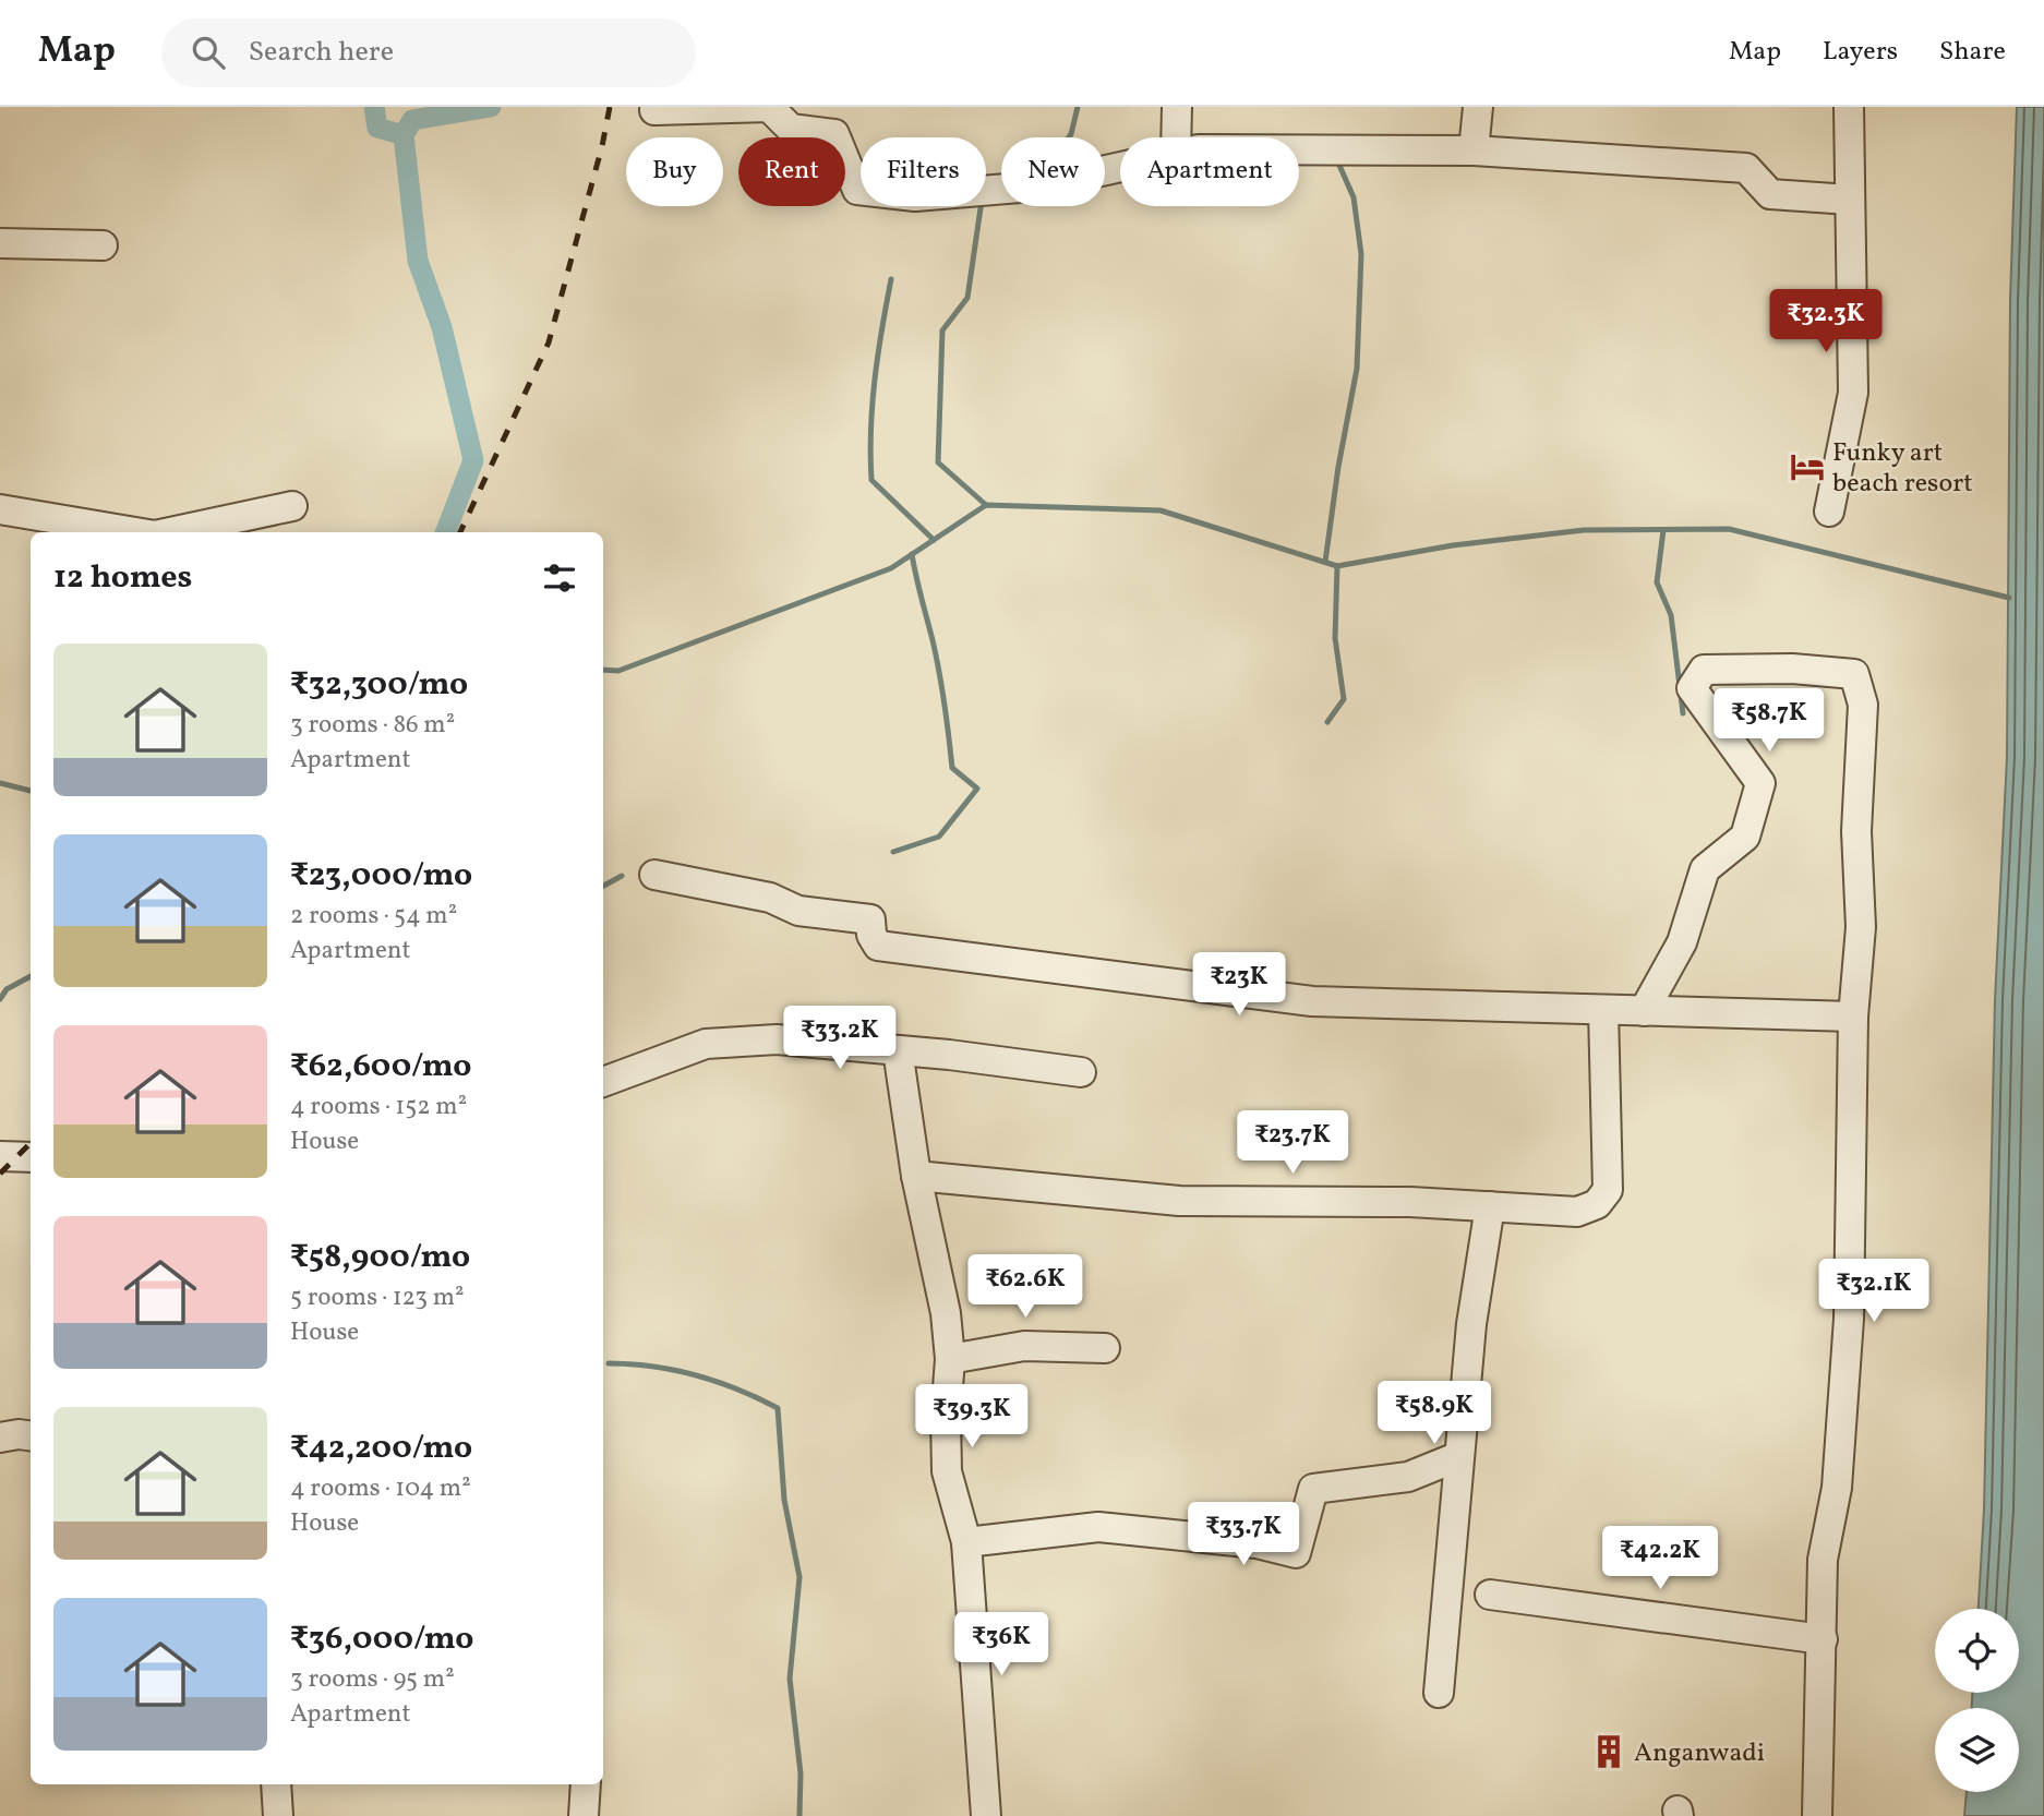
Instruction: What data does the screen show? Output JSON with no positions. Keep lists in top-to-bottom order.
{
  "places": {
    "hotel": ["Funky art beach resort"],
    "building": ["Anganwadi"]
  },
  "page": {
    "header": "Map",
    "search": "Search here",
    "nav": ["Map", "Layers", "Share"],
    "chip": [
      "Buy",
      "Rent",
      "Filters",
      "New",
      "Apartment"
    ],
    "price": [
      "₹32.3K",
      "₹58.7K",
      "₹23K",
      "₹33.2K",
      "₹23.7K",
      "₹62.6K",
      "₹32.1K",
      "₹58.9K",
      "₹39.3K",
      "₹33.7K",
      "₹42.2K",
      "₹36K"
    ],
    "heading": "12 homes",
    "list": [
      {
        "name": "₹32,300/mo",
        "note": "3 rooms · 86 m² · Apartment"
      },
      {
        "name": "₹23,000/mo",
        "note": "2 rooms · 54 m² · Apartment"
      },
      {
        "name": "₹62,600/mo",
        "note": "4 rooms · 152 m² · House"
      },
      {
        "name": "₹58,900/mo",
        "note": "5 rooms · 123 m² · House"
      },
      {
        "name": "₹42,200/mo",
        "note": "4 rooms · 104 m² · House"
      },
      {
        "name": "₹36,000/mo",
        "note": "3 rooms · 95 m² · Apartment"
      }
    ]
  }
}
